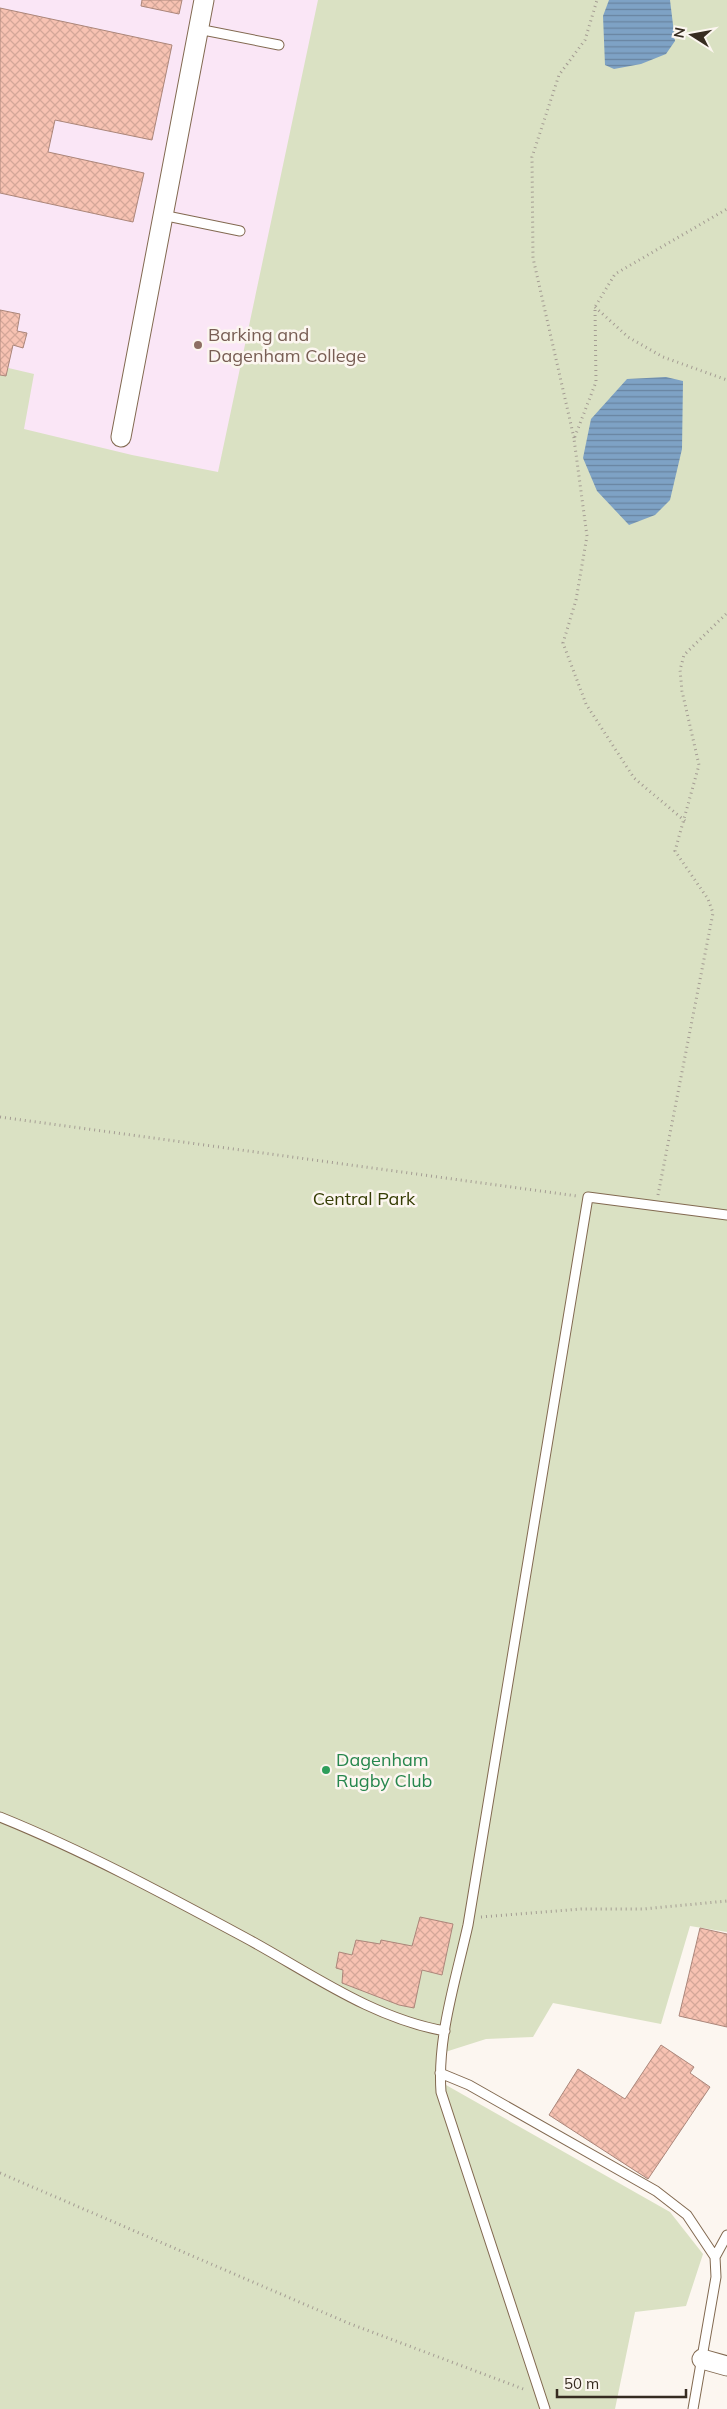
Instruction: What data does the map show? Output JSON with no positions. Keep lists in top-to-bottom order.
{
  "parks": ["Central Park"],
  "places": ["Barking and Dagenham College", "Dagenham Rugby Club"],
  "scale_bar": "50 m",
  "north": "left"
}
